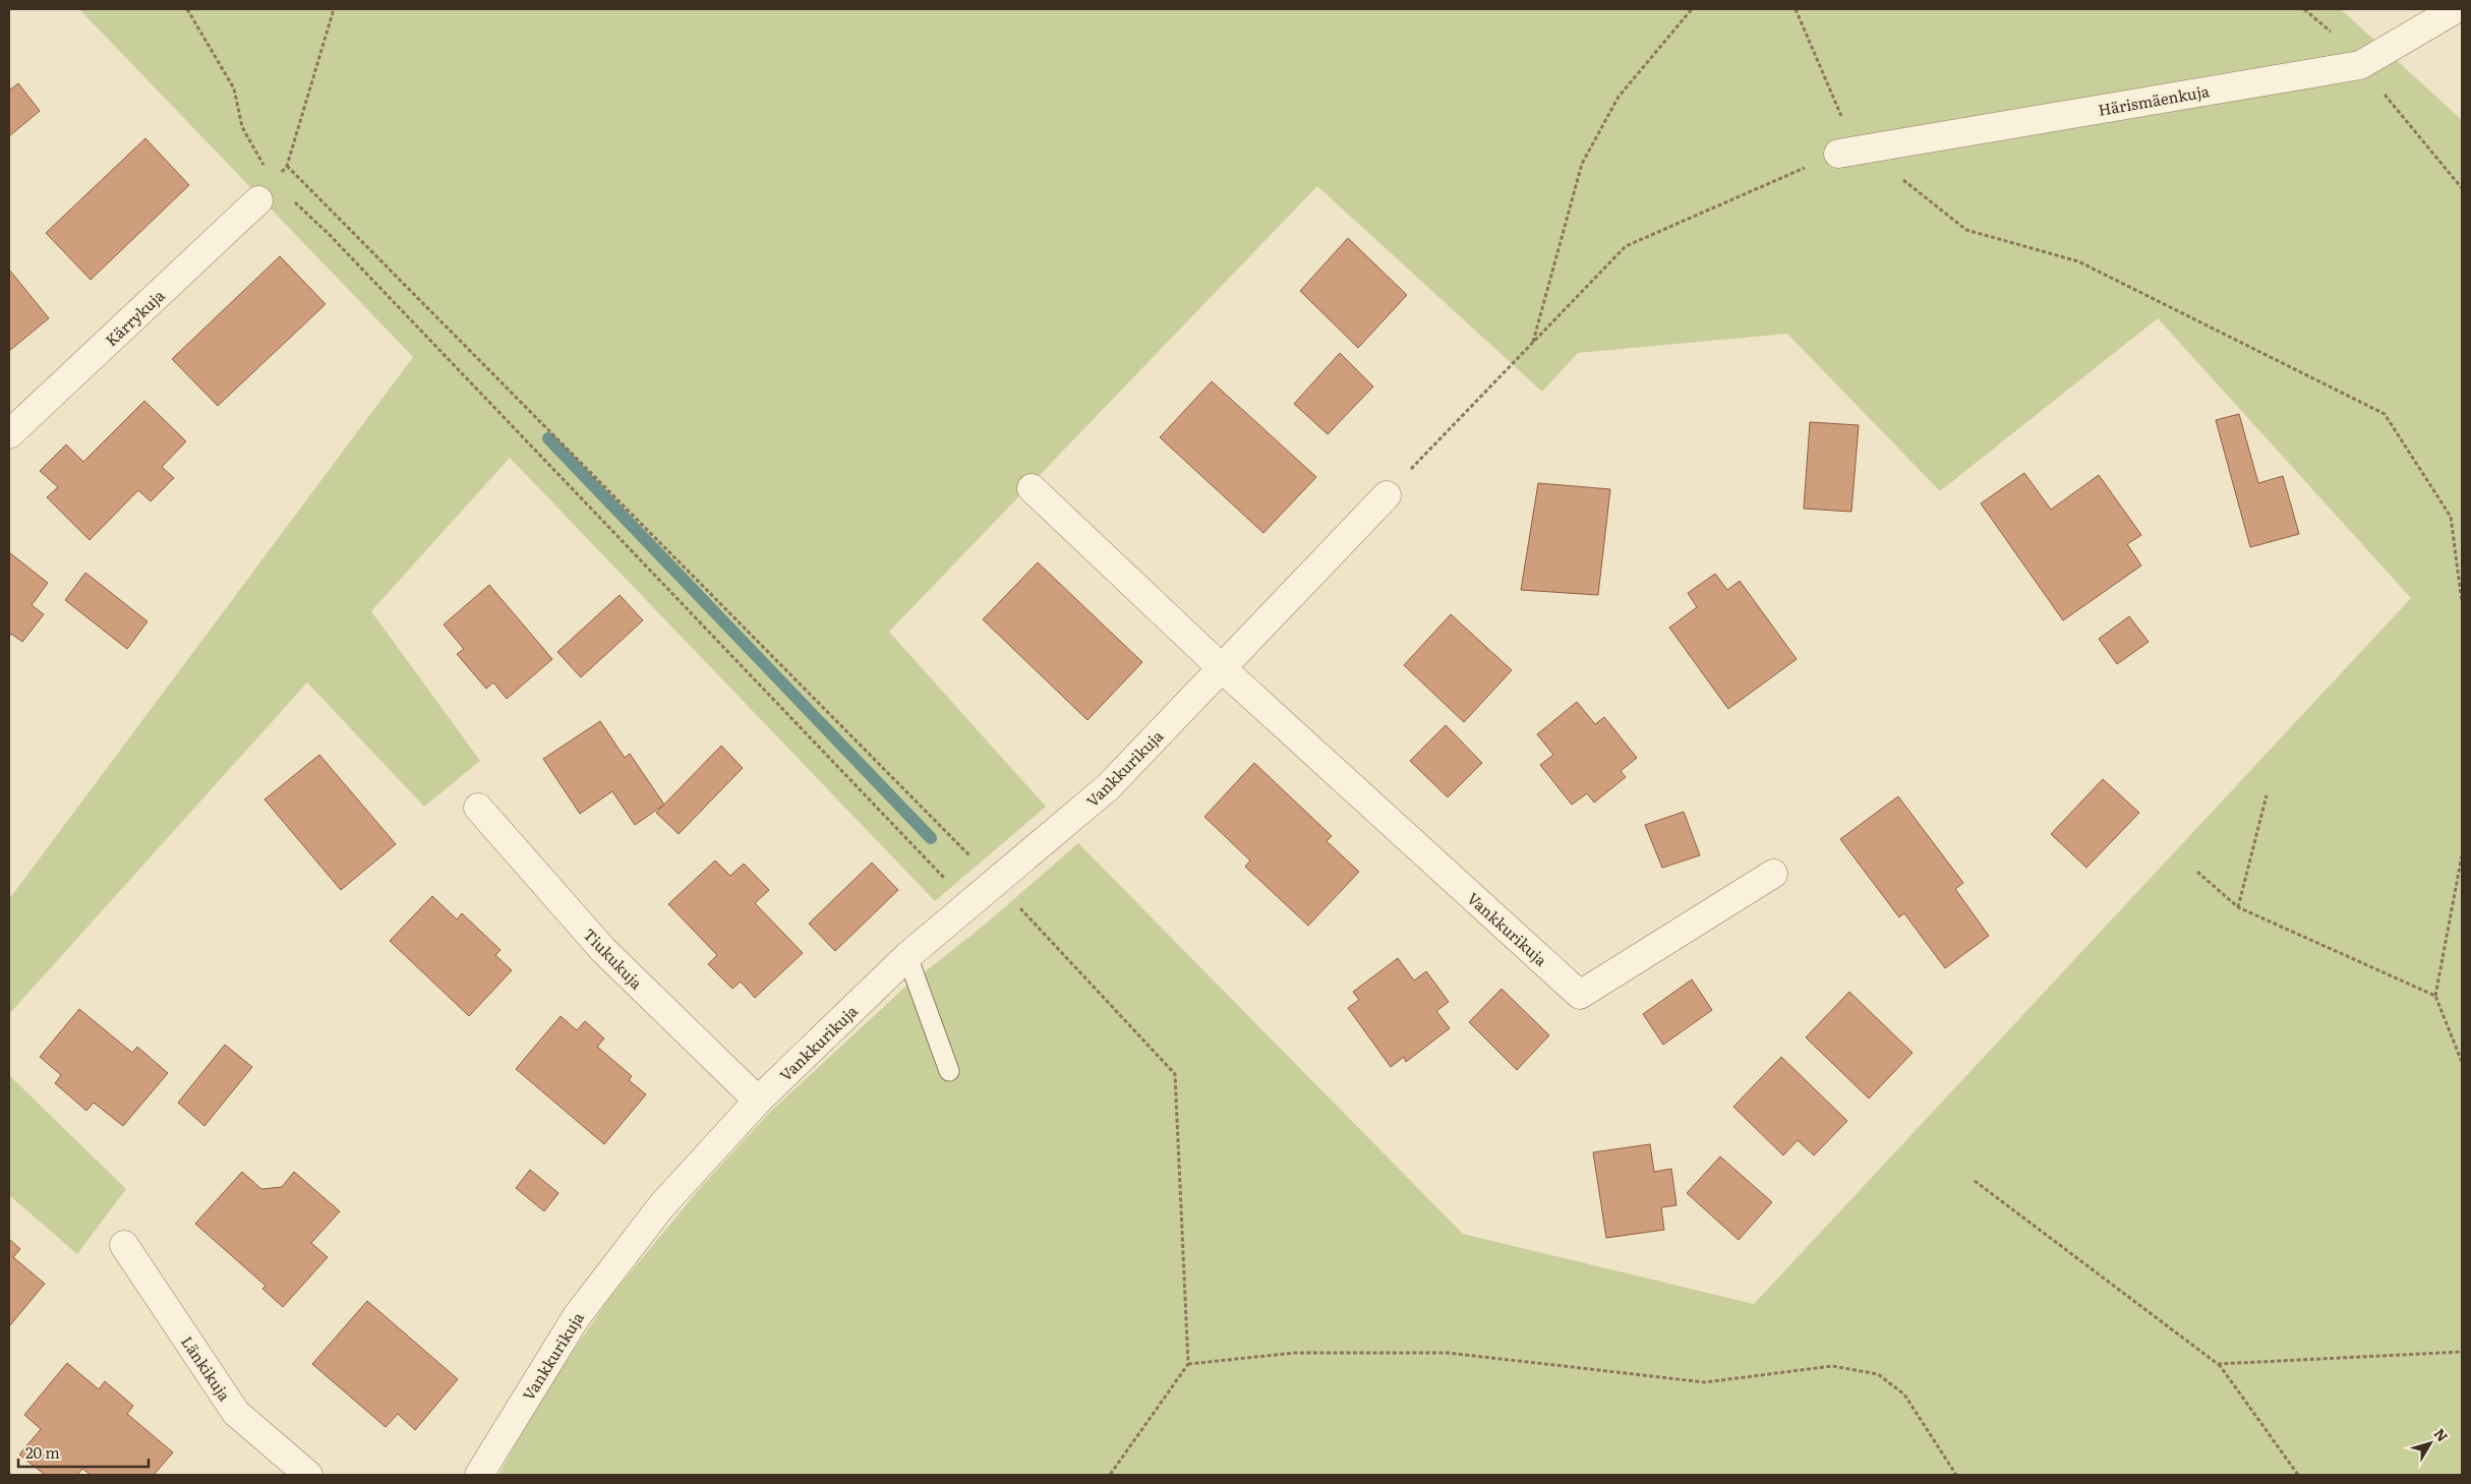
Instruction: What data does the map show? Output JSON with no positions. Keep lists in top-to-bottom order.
{
  "streets": {
    "street": [
      "Härismäenkuja",
      "Kärrykuja",
      "Vankkurikuja",
      "Tiukukuja",
      "Länkikuja"
    ]
  },
  "crossings": [
    ["Vankkurikuja", "Tiukukuja"]
  ],
  "scale_bar": "20 m",
  "north": "top right"
}
